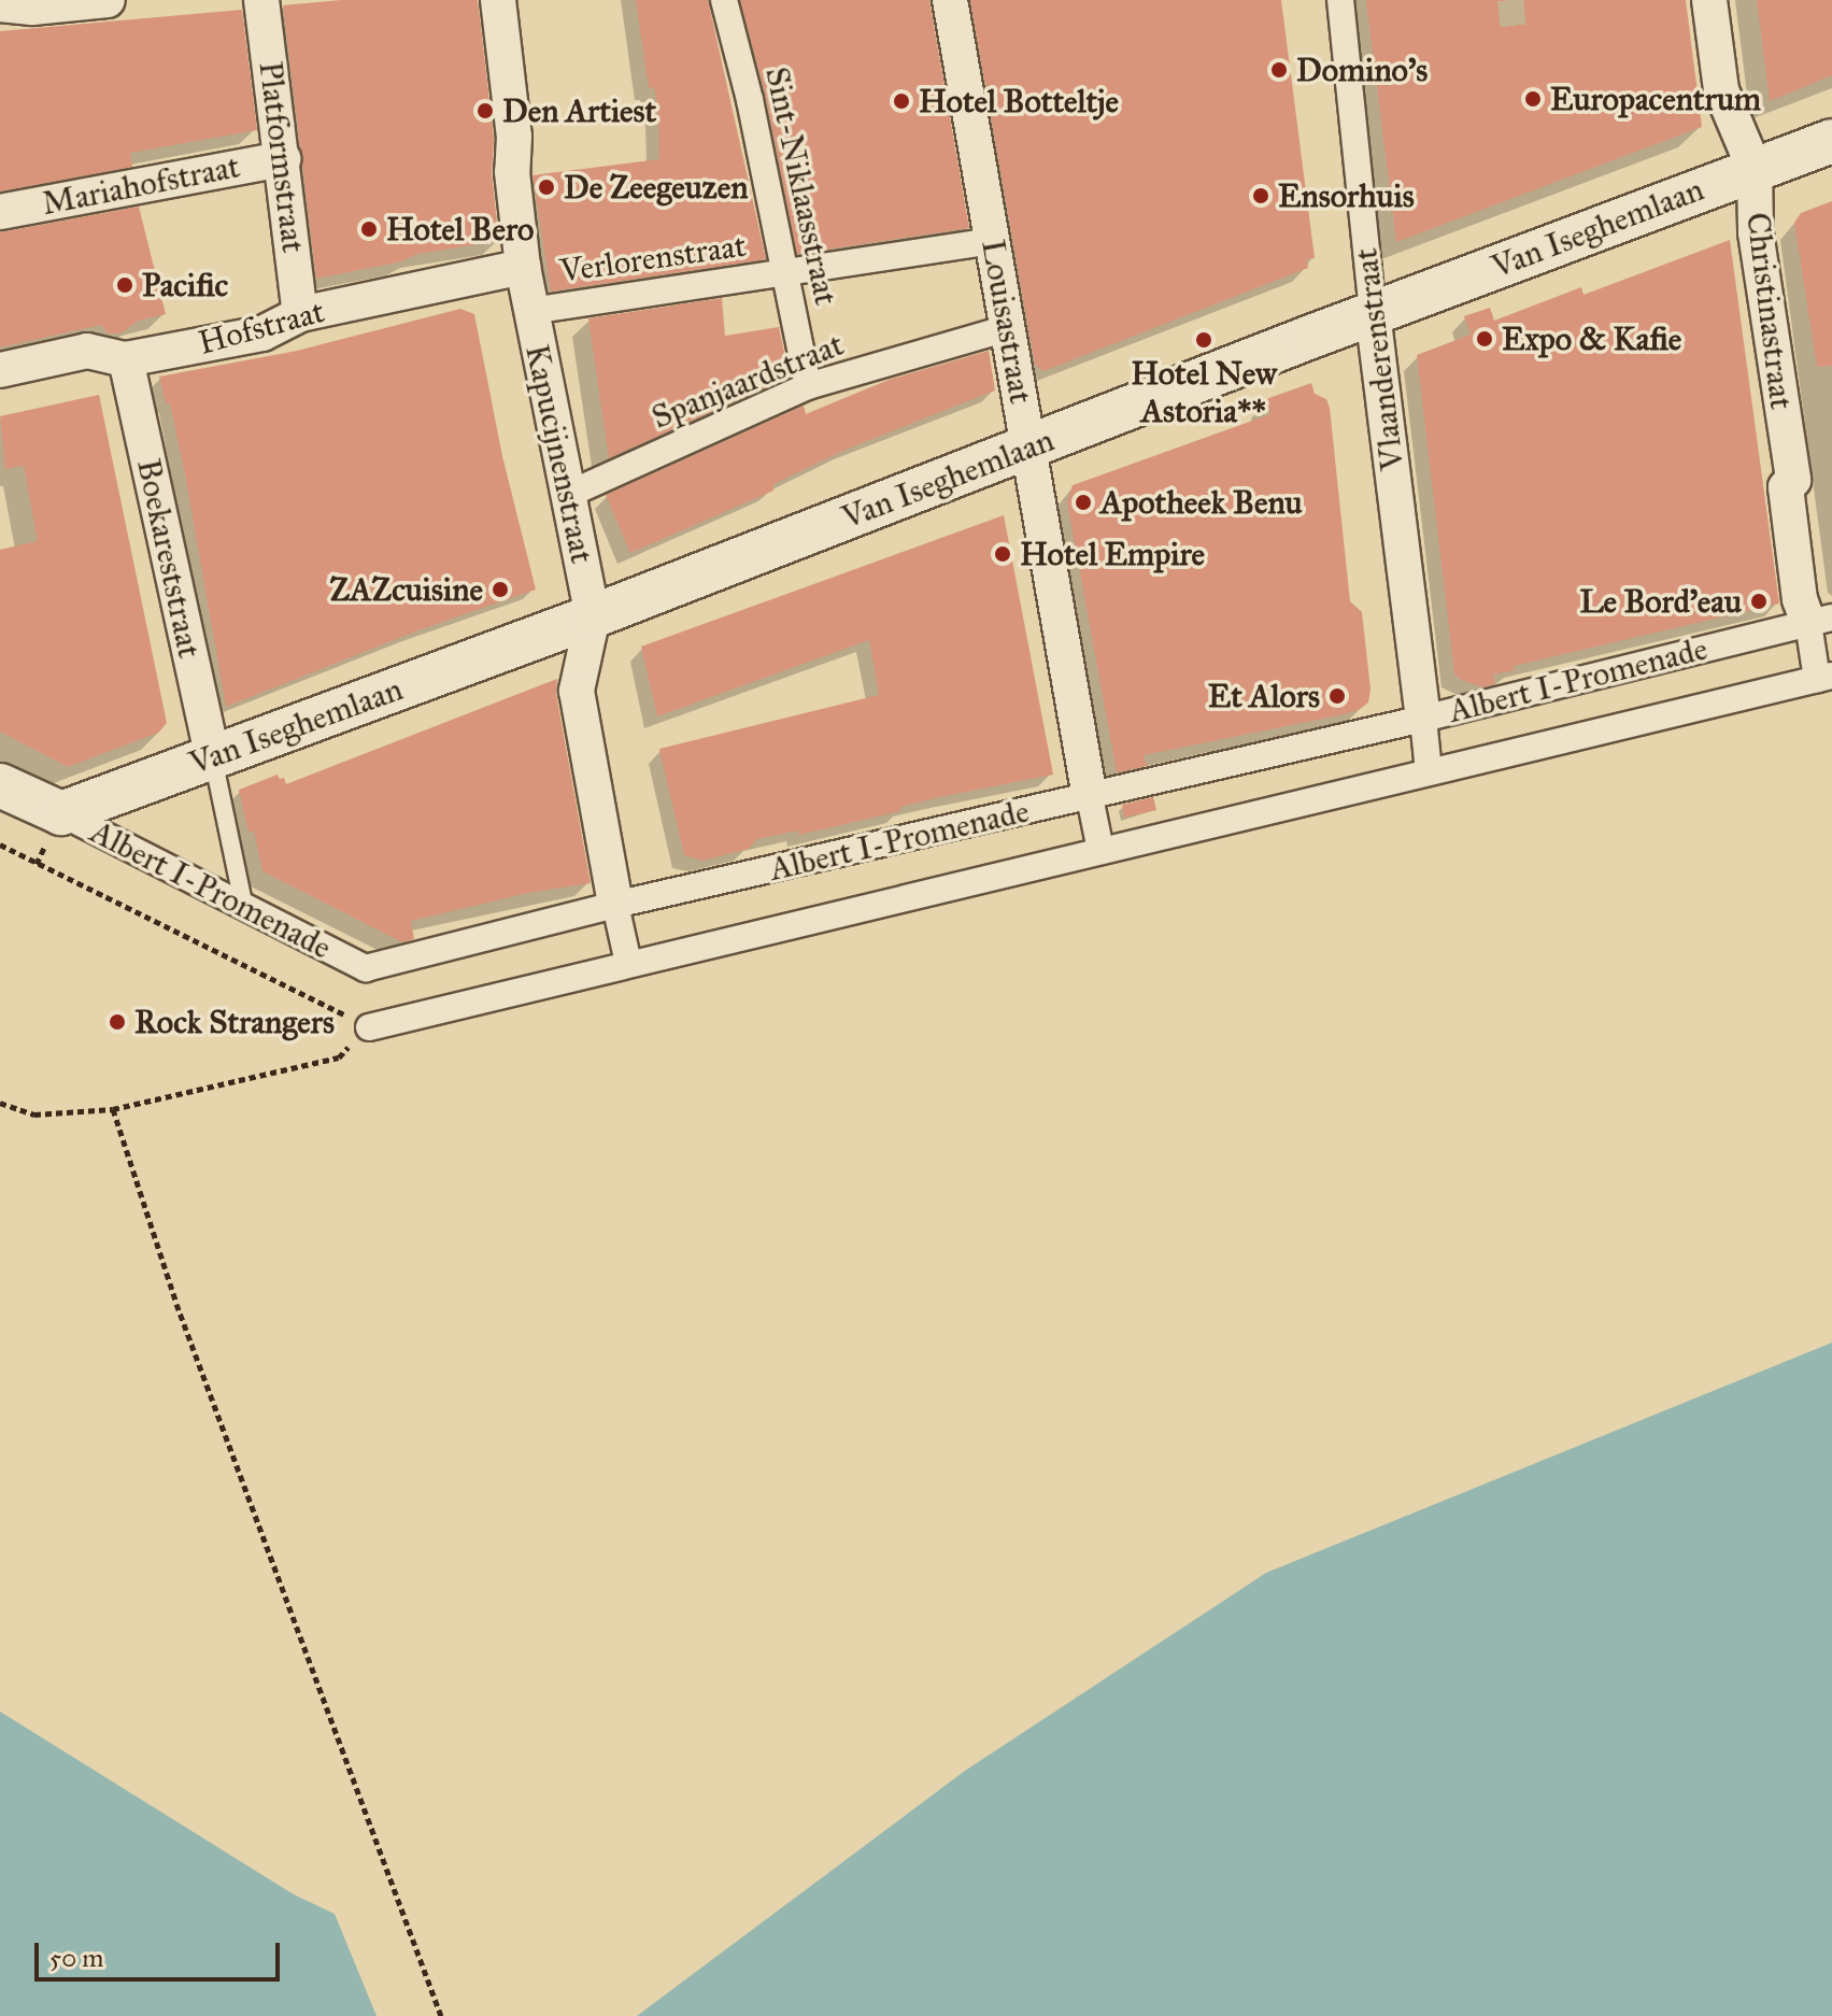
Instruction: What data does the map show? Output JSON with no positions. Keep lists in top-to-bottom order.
{
  "streets": {
    "street": [
      "Platformstraat",
      "Mariahofstraat",
      "Sint-Niklaasstraat",
      "Van Iseghemlaan",
      "Verlorenstraat",
      "Christinastraat",
      "Louisastraat",
      "Hofstraat",
      "Vlaanderenstraat",
      "Spanjaardstraat",
      "Kapucijnenstraat",
      "Boekareststraat",
      "Albert I-Promenade"
    ]
  },
  "crossings": [
    ["Platformstraat", "Mariahofstraat"],
    ["Platformstraat", "Hofstraat"],
    ["Sint-Niklaasstraat", "Verlorenstraat"],
    ["Sint-Niklaasstraat", "Spanjaardstraat"],
    ["Van Iseghemlaan", "Christinastraat"],
    ["Van Iseghemlaan", "Louisastraat"],
    ["Van Iseghemlaan", "Vlaanderenstraat"],
    ["Van Iseghemlaan", "Kapucijnenstraat"],
    ["Van Iseghemlaan", "Boekareststraat"],
    ["Van Iseghemlaan", "Albert I-Promenade"],
    ["Verlorenstraat", "Louisastraat"],
    ["Verlorenstraat", "Kapucijnenstraat"],
    ["Christinastraat", "Albert I-Promenade"],
    ["Louisastraat", "Spanjaardstraat"],
    ["Louisastraat", "Albert I-Promenade"],
    ["Hofstraat", "Kapucijnenstraat"],
    ["Hofstraat", "Boekareststraat"],
    ["Vlaanderenstraat", "Albert I-Promenade"],
    ["Spanjaardstraat", "Kapucijnenstraat"],
    ["Kapucijnenstraat", "Albert I-Promenade"]
  ],
  "places": [
    "Domino's",
    "Europacentrum",
    "Hotel Botteltje",
    "Den Artiest",
    "De Zeegeuzen",
    "Ensorhuis",
    "Hotel Bero",
    "Pacific",
    "Expo & Kafie",
    "Hotel New Astoria**",
    "Apotheek Benu",
    "Hotel Empire",
    "ZAZcuisine",
    "Le Bord'eau",
    "Et Alors",
    "Rock Strangers"
  ],
  "scale_bar": "50 m"
}
